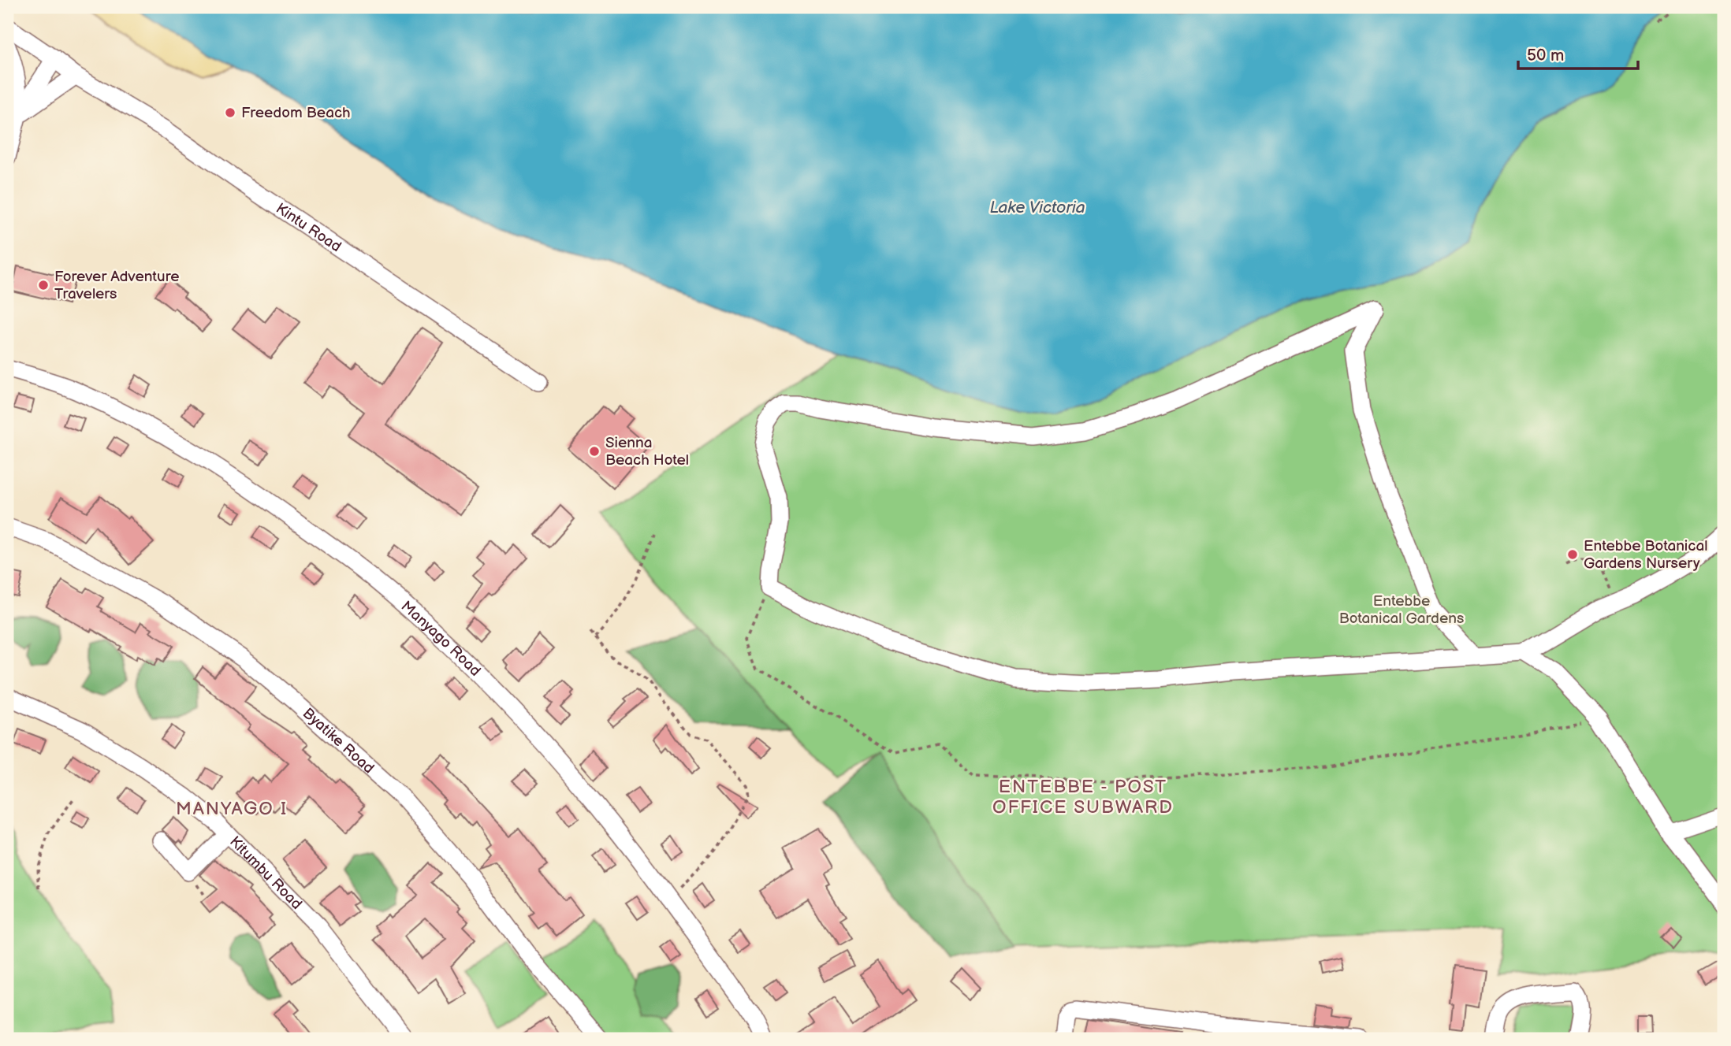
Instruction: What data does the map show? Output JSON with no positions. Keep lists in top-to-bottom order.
{
  "streets": {
    "street": [
      "Kintu Road",
      "Manyago Road",
      "Byatike Road",
      "Kitumbu Road"
    ]
  },
  "districts": ["ENTEBBE - POST OFFICE SUBWARD", "MANYAGO I"],
  "water": ["Lake Victoria"],
  "parks": ["Entebbe Botanical Gardens"],
  "places": [
    "Freedom Beach",
    "Forever Adventure Travelers",
    "Sienna Beach Hotel",
    "Entebbe Botanical Gardens Nursery"
  ],
  "scale_bar": "50 m"
}
